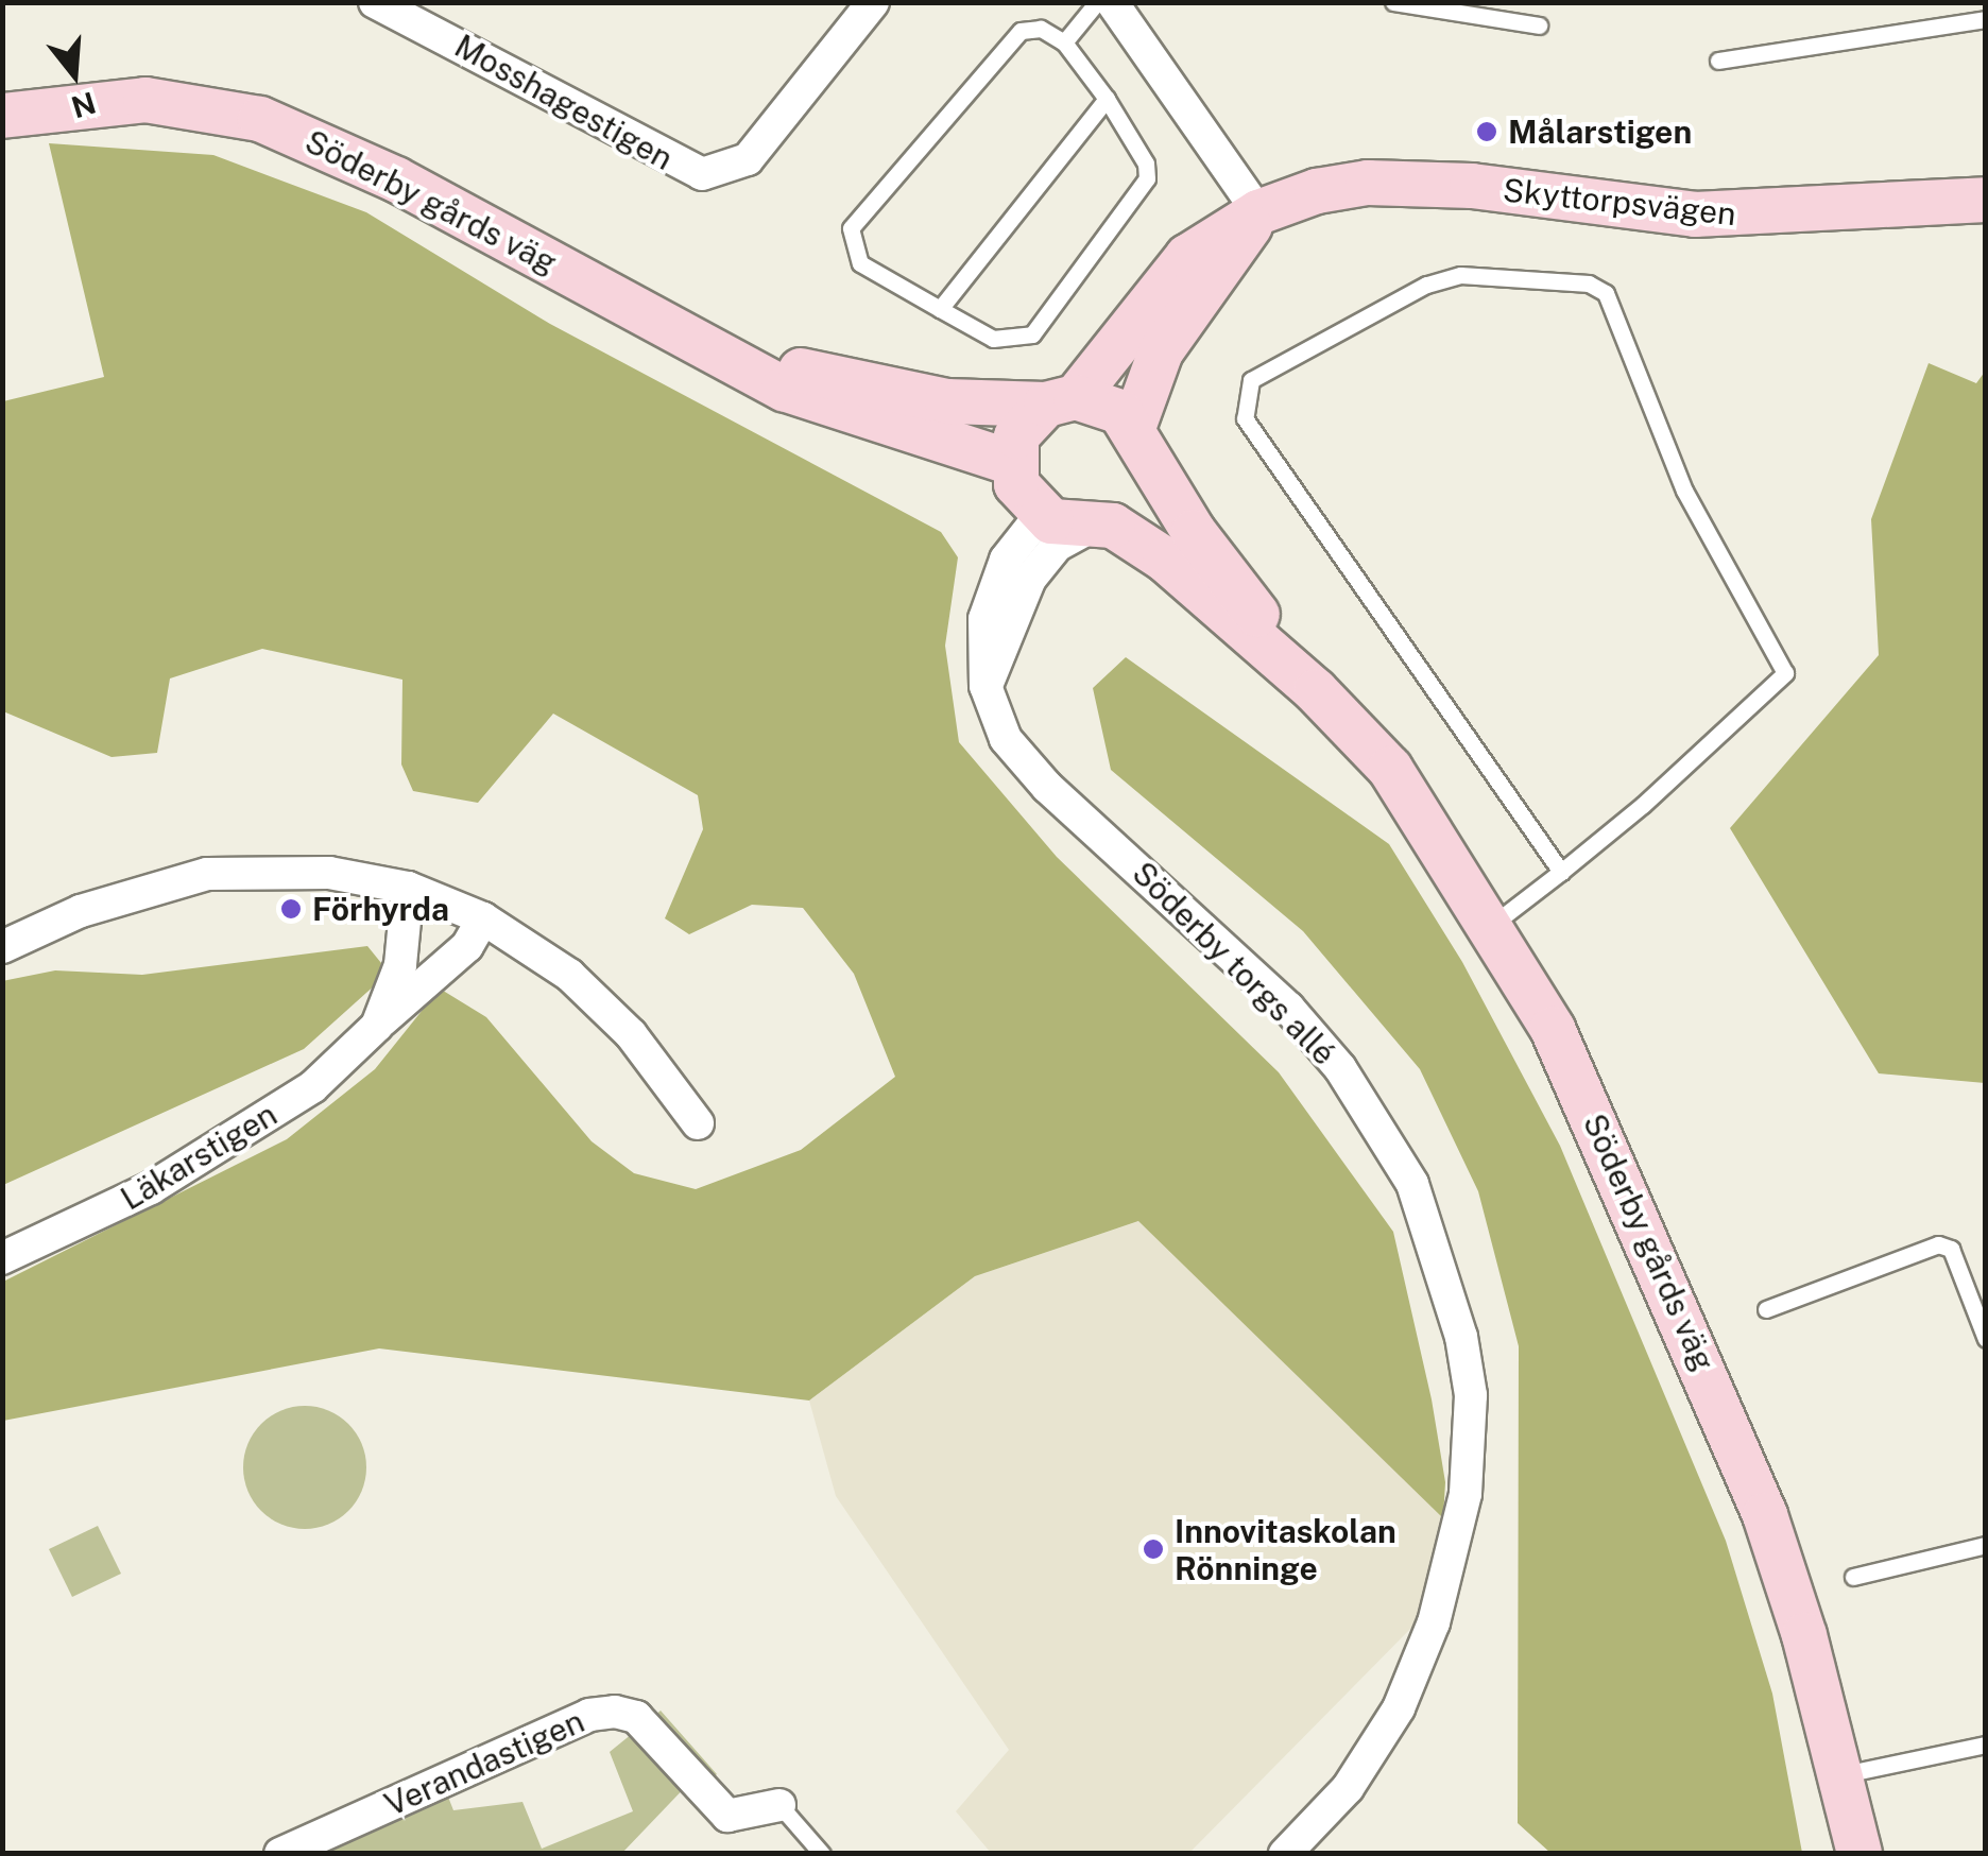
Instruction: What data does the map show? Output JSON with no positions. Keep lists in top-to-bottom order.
{
  "streets": {
    "main road": ["Söderby gårds väg", "Skyttorpsvägen"],
    "street": [
      "Mosshagestigen",
      "Söderby torgs allé",
      "Läkarstigen",
      "Verandastigen"
    ]
  },
  "crossings": [
    ["Söderby gårds väg", "Skyttorpsvägen"],
    ["Söderby gårds väg", "Söderby torgs allé"],
    ["Skyttorpsvägen", "Söderby torgs allé"]
  ],
  "places": ["Målarstigen", "Förhyrda", "Innovitaskolan Rönninge"],
  "north": "bottom"
}
